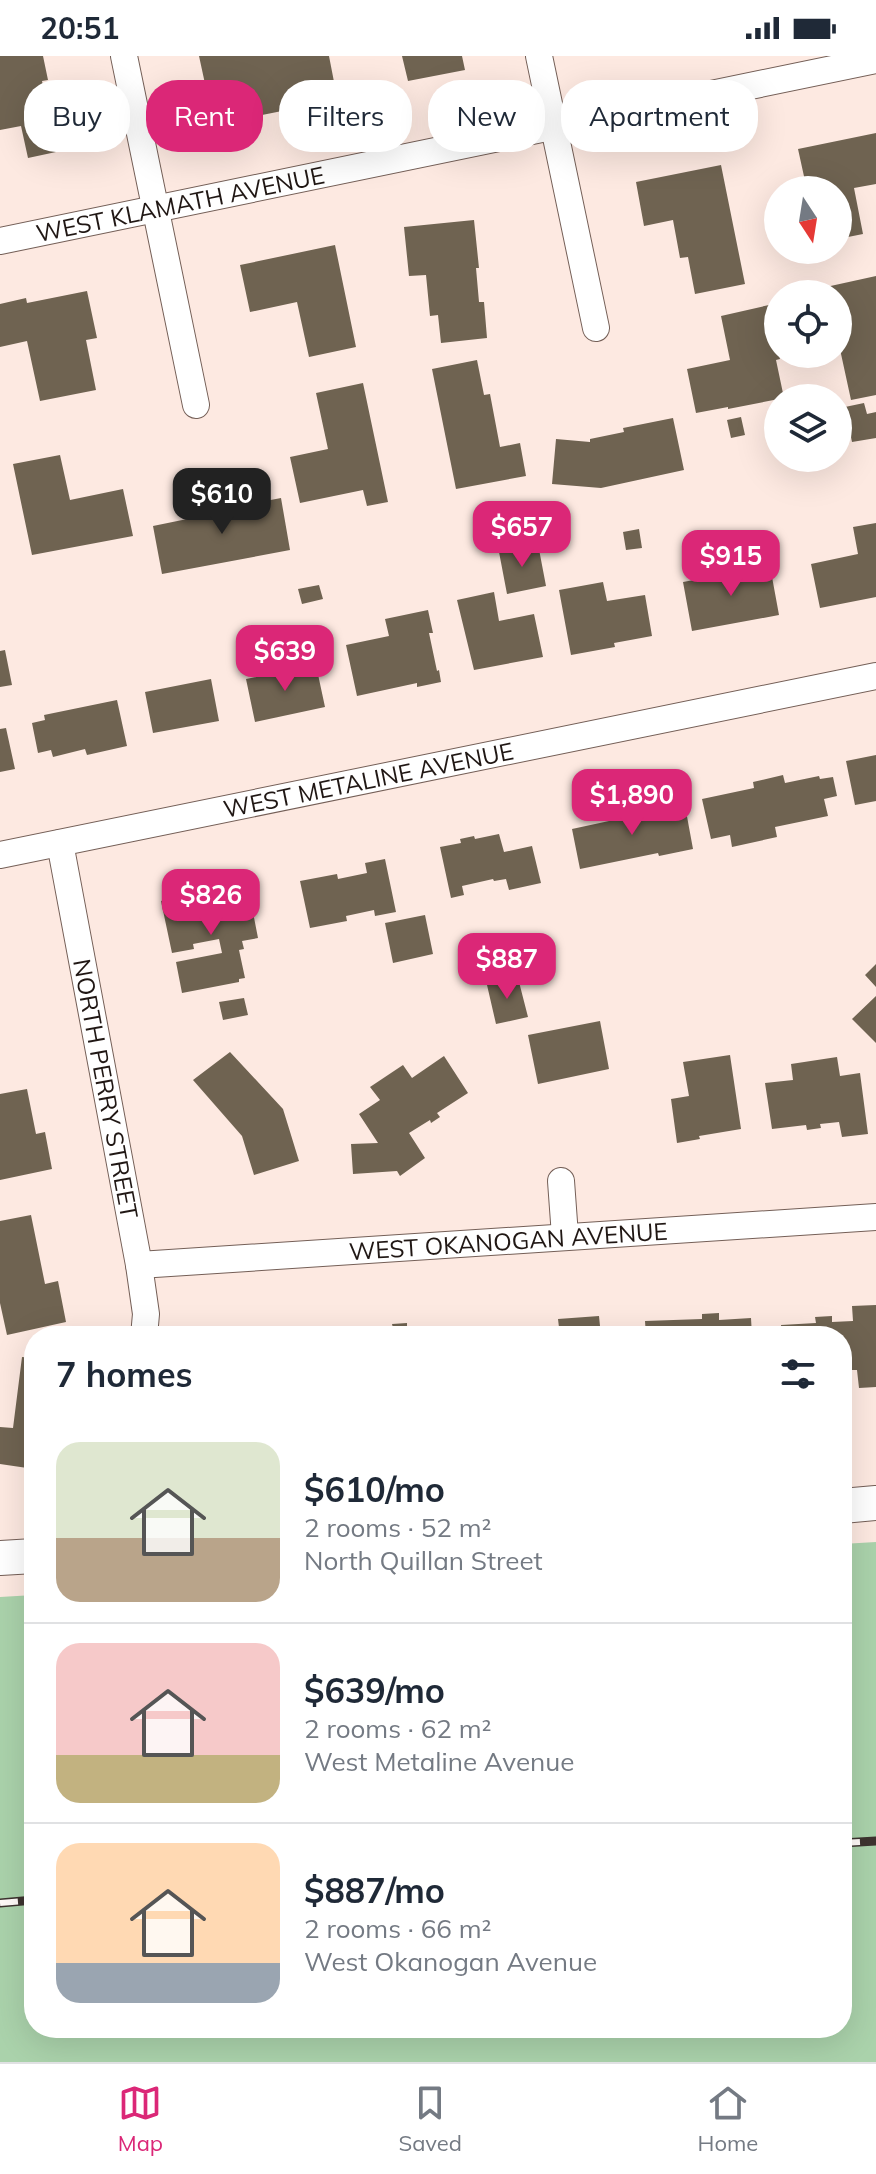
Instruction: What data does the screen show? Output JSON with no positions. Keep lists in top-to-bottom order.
{
  "streets": {
    "street": [
      "WEST KLAMATH AVENUE",
      "WEST METALINE AVENUE",
      "NORTH PERRY STREET",
      "WEST OKANOGAN AVENUE"
    ]
  },
  "crossings": [
    ["WEST METALINE AVENUE", "NORTH PERRY STREET"],
    ["NORTH PERRY STREET", "WEST OKANOGAN AVENUE"]
  ],
  "north": "bottom",
  "page": {
    "status": "20:51",
    "chip": [
      "Buy",
      "Rent",
      "Filters",
      "New",
      "Apartment"
    ],
    "price": [
      "$610",
      "$657",
      "$915",
      "$639",
      "$1,890",
      "$826",
      "$887"
    ],
    "heading": "7 homes",
    "list": [
      {
        "name": "$610/mo",
        "note": "2 rooms · 52 m² · North Quillan Street"
      },
      {
        "name": "$639/mo",
        "note": "2 rooms · 62 m² · West Metaline Avenue"
      },
      {
        "name": "$887/mo",
        "note": "2 rooms · 66 m² · West Okanogan Avenue"
      }
    ],
    "tabs": ["Map", "Saved", "Home"]
  }
}
